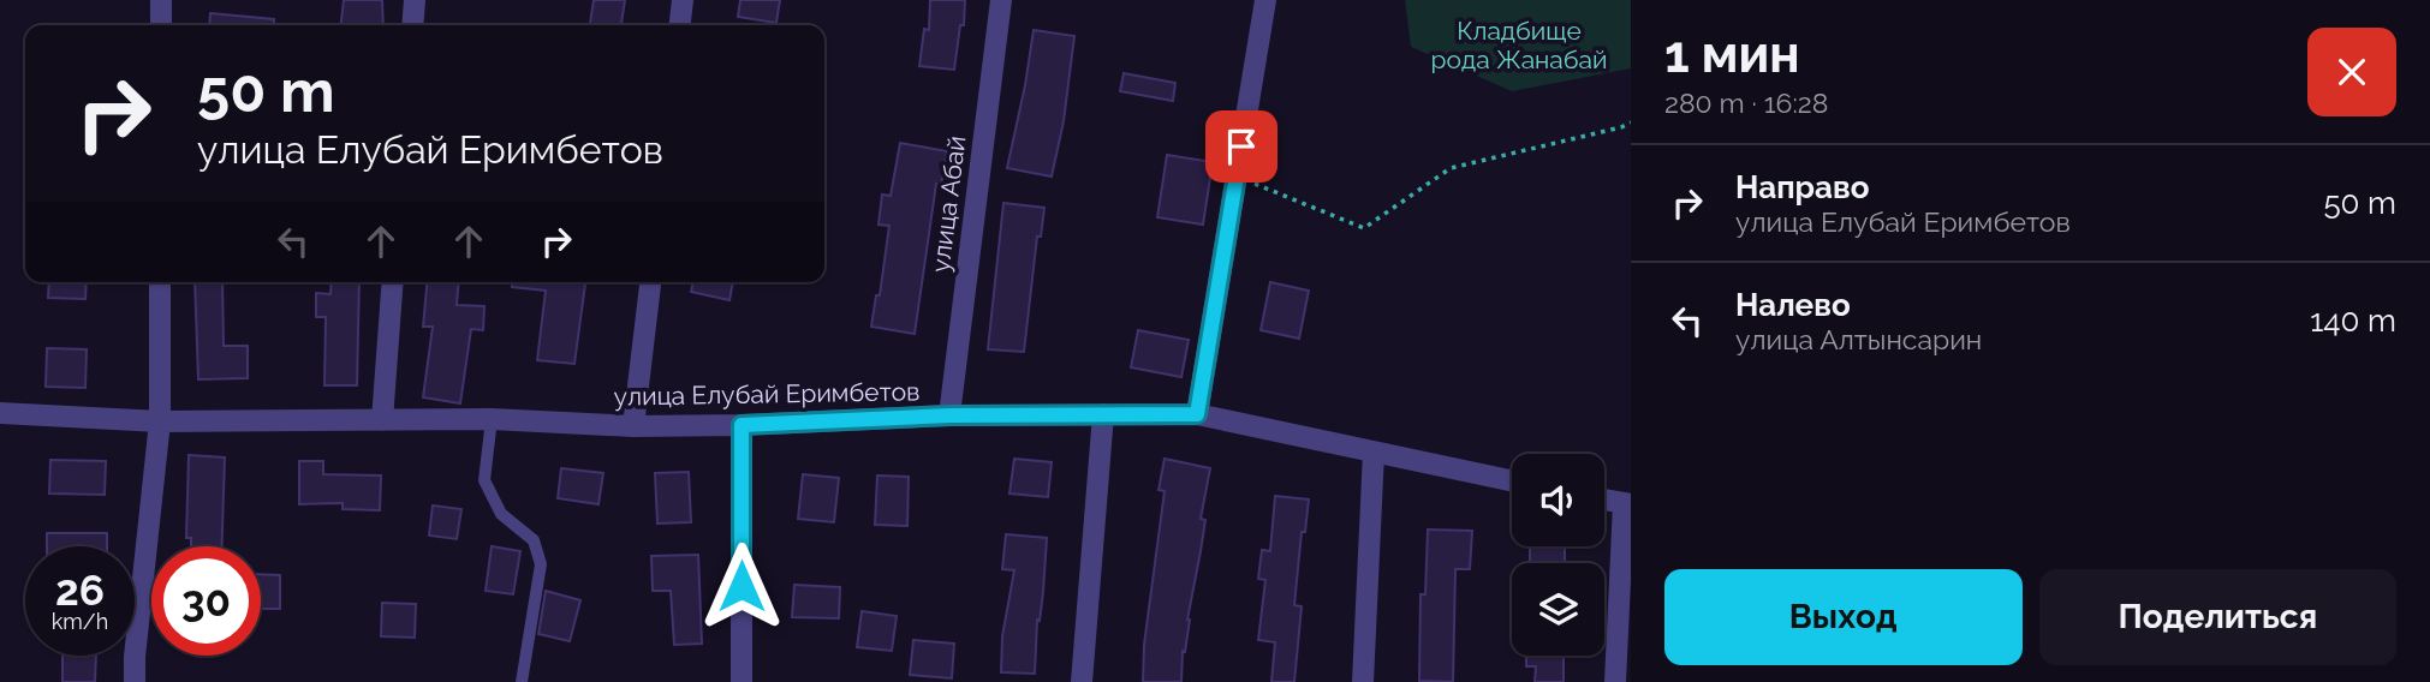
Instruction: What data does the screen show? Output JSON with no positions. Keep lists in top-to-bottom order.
{
  "streets": {
    "street": ["улица Абай", "улица Елубай Еримбетов"]
  },
  "crossings": [
    ["улица Абай", "улица Елубай Еримбетов"]
  ],
  "parks": ["Кладбище рода Жанабай"],
  "page": {
    "heading": ["1 мин", "280 m · 16:28"],
    "turn": ["50 m", "улица Елубай Еримбетов"],
    "list": [
      {
        "name": "Направо",
        "note": "улица Елубай Еримбетов",
        "value": "50 m"
      },
      {
        "name": "Налево",
        "note": "улица Алтынсарин",
        "value": "140 m"
      }
    ],
    "speed": "26 km/h",
    "limit": "30",
    "buttons": ["Выход", "Поделиться"]
  }
}
